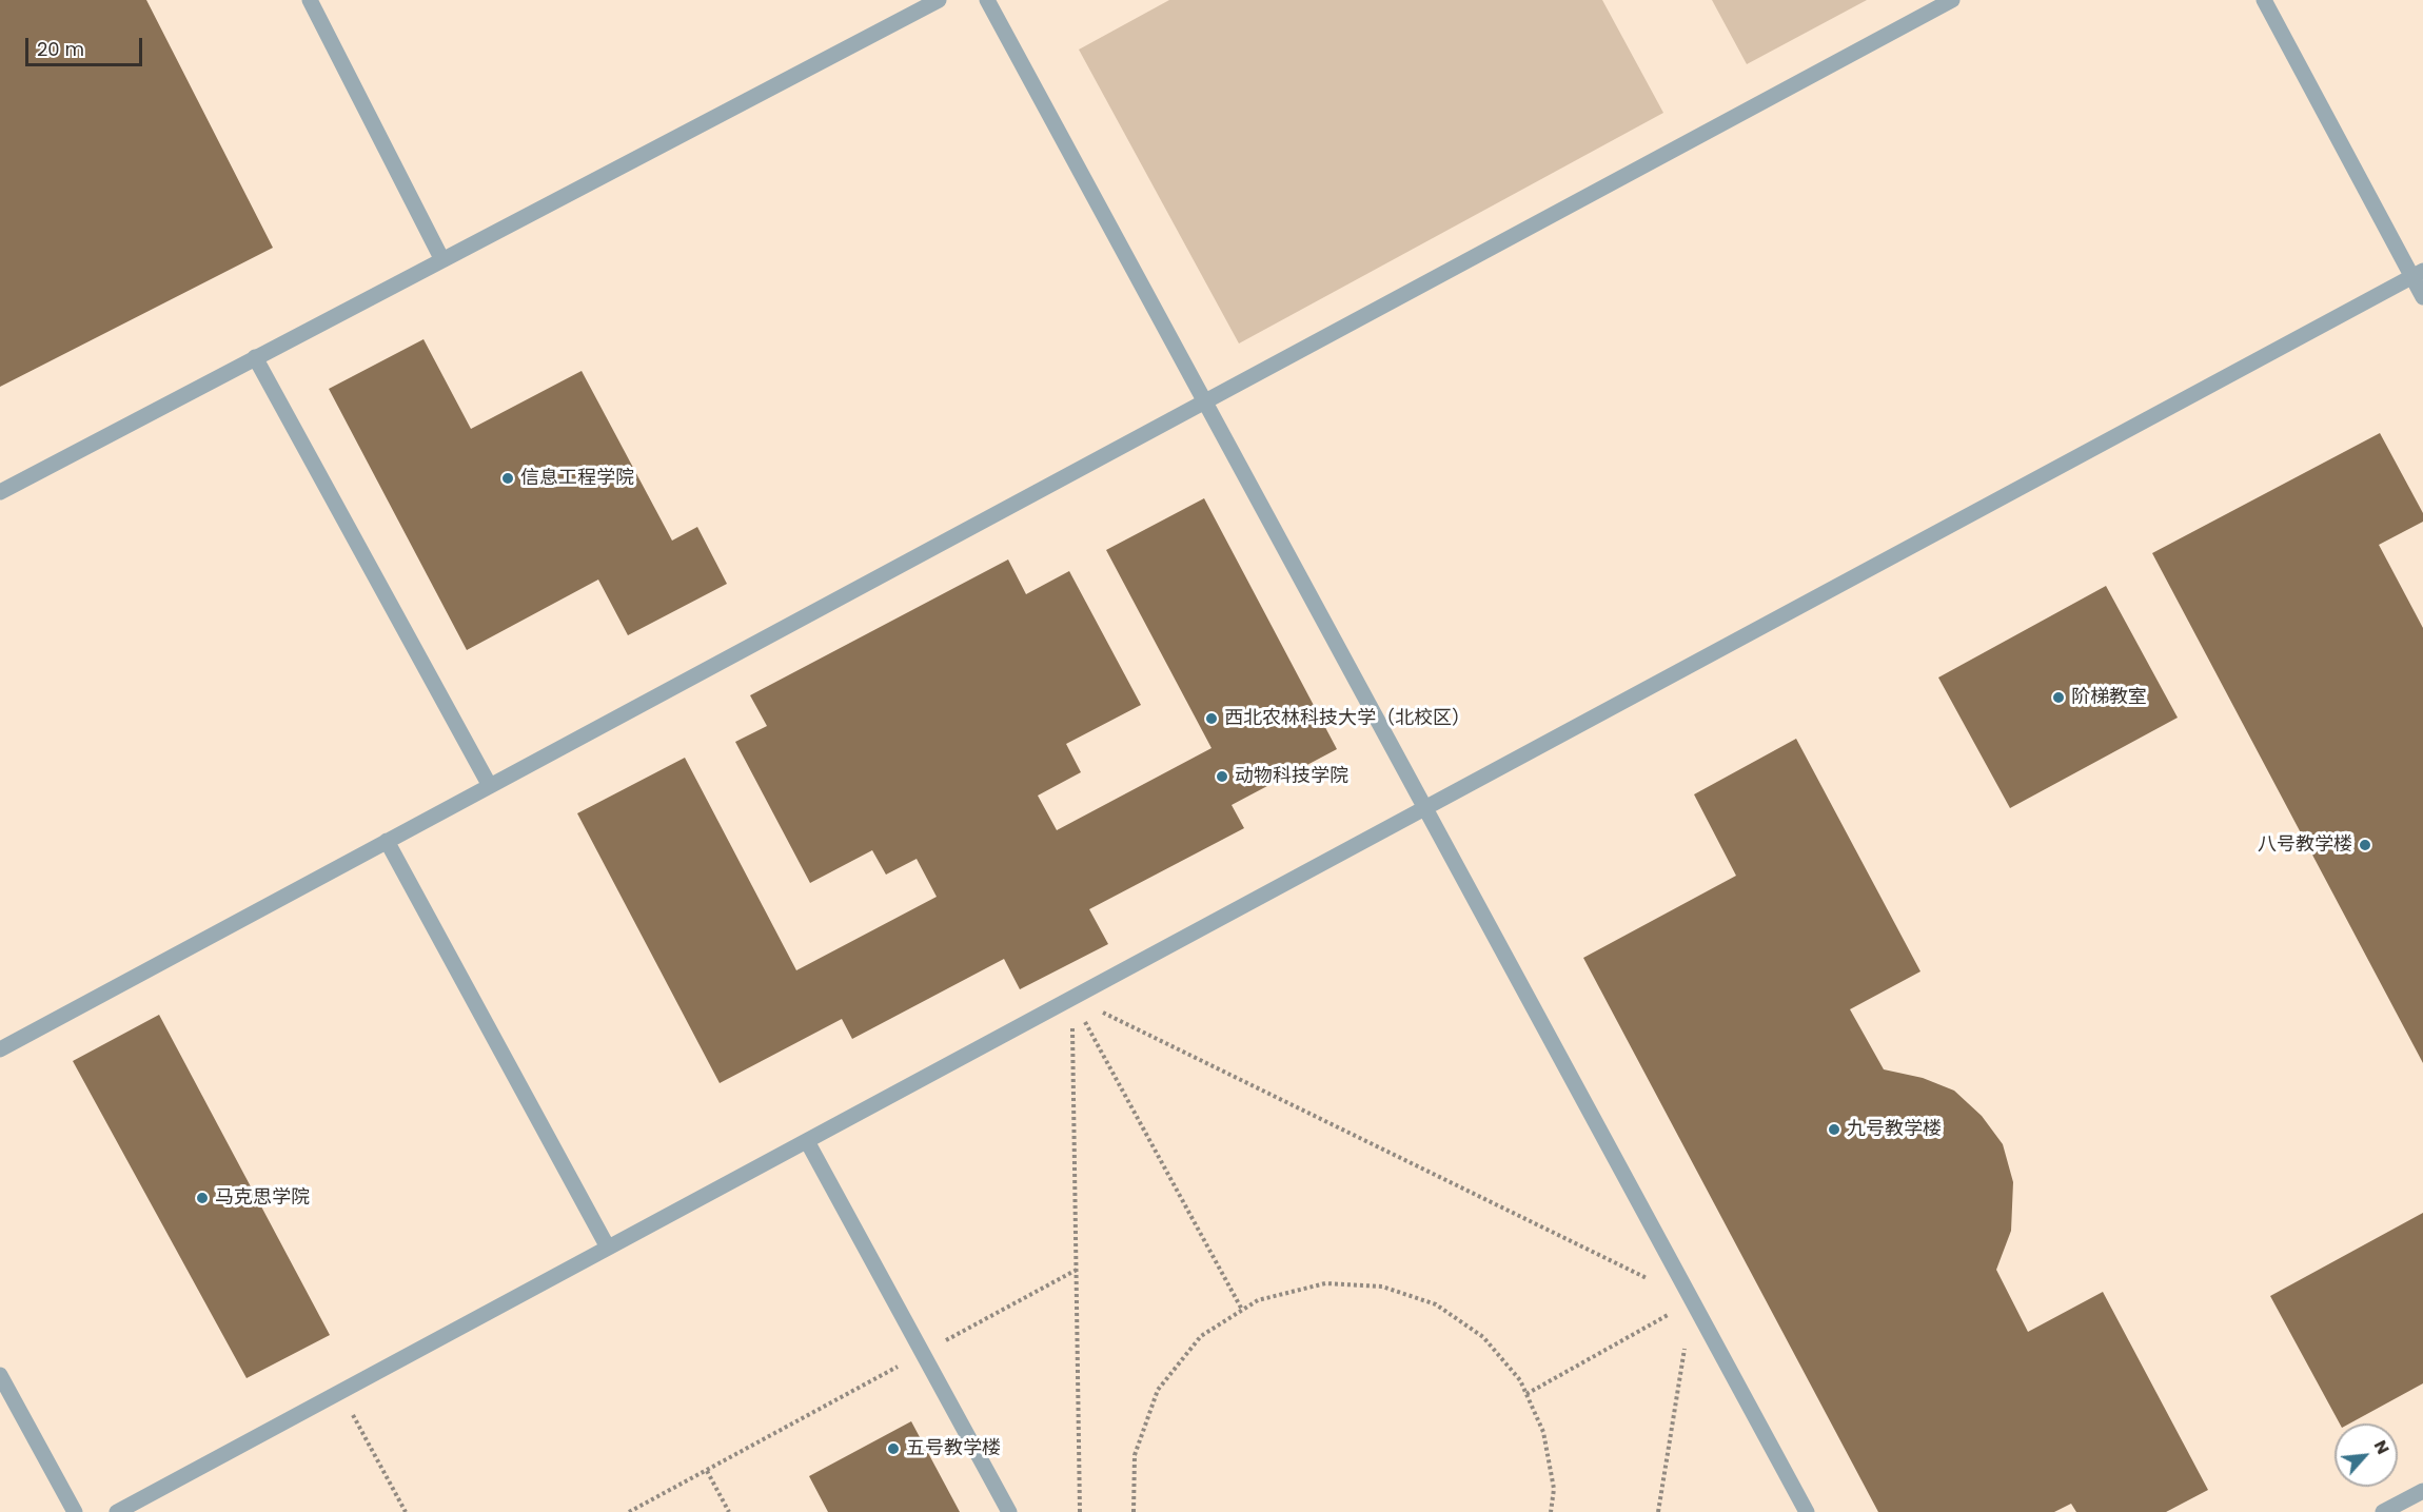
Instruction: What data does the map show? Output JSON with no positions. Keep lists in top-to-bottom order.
{
  "places": [
    "信息工程学院",
    "阶梯教室",
    "西北农林科技大学（北校区）",
    "动物科技学院",
    "八号教学楼",
    "九号教学楼",
    "马克思学院",
    "五号教学楼"
  ],
  "scale_bar": "20 m",
  "north": "top right"
}
